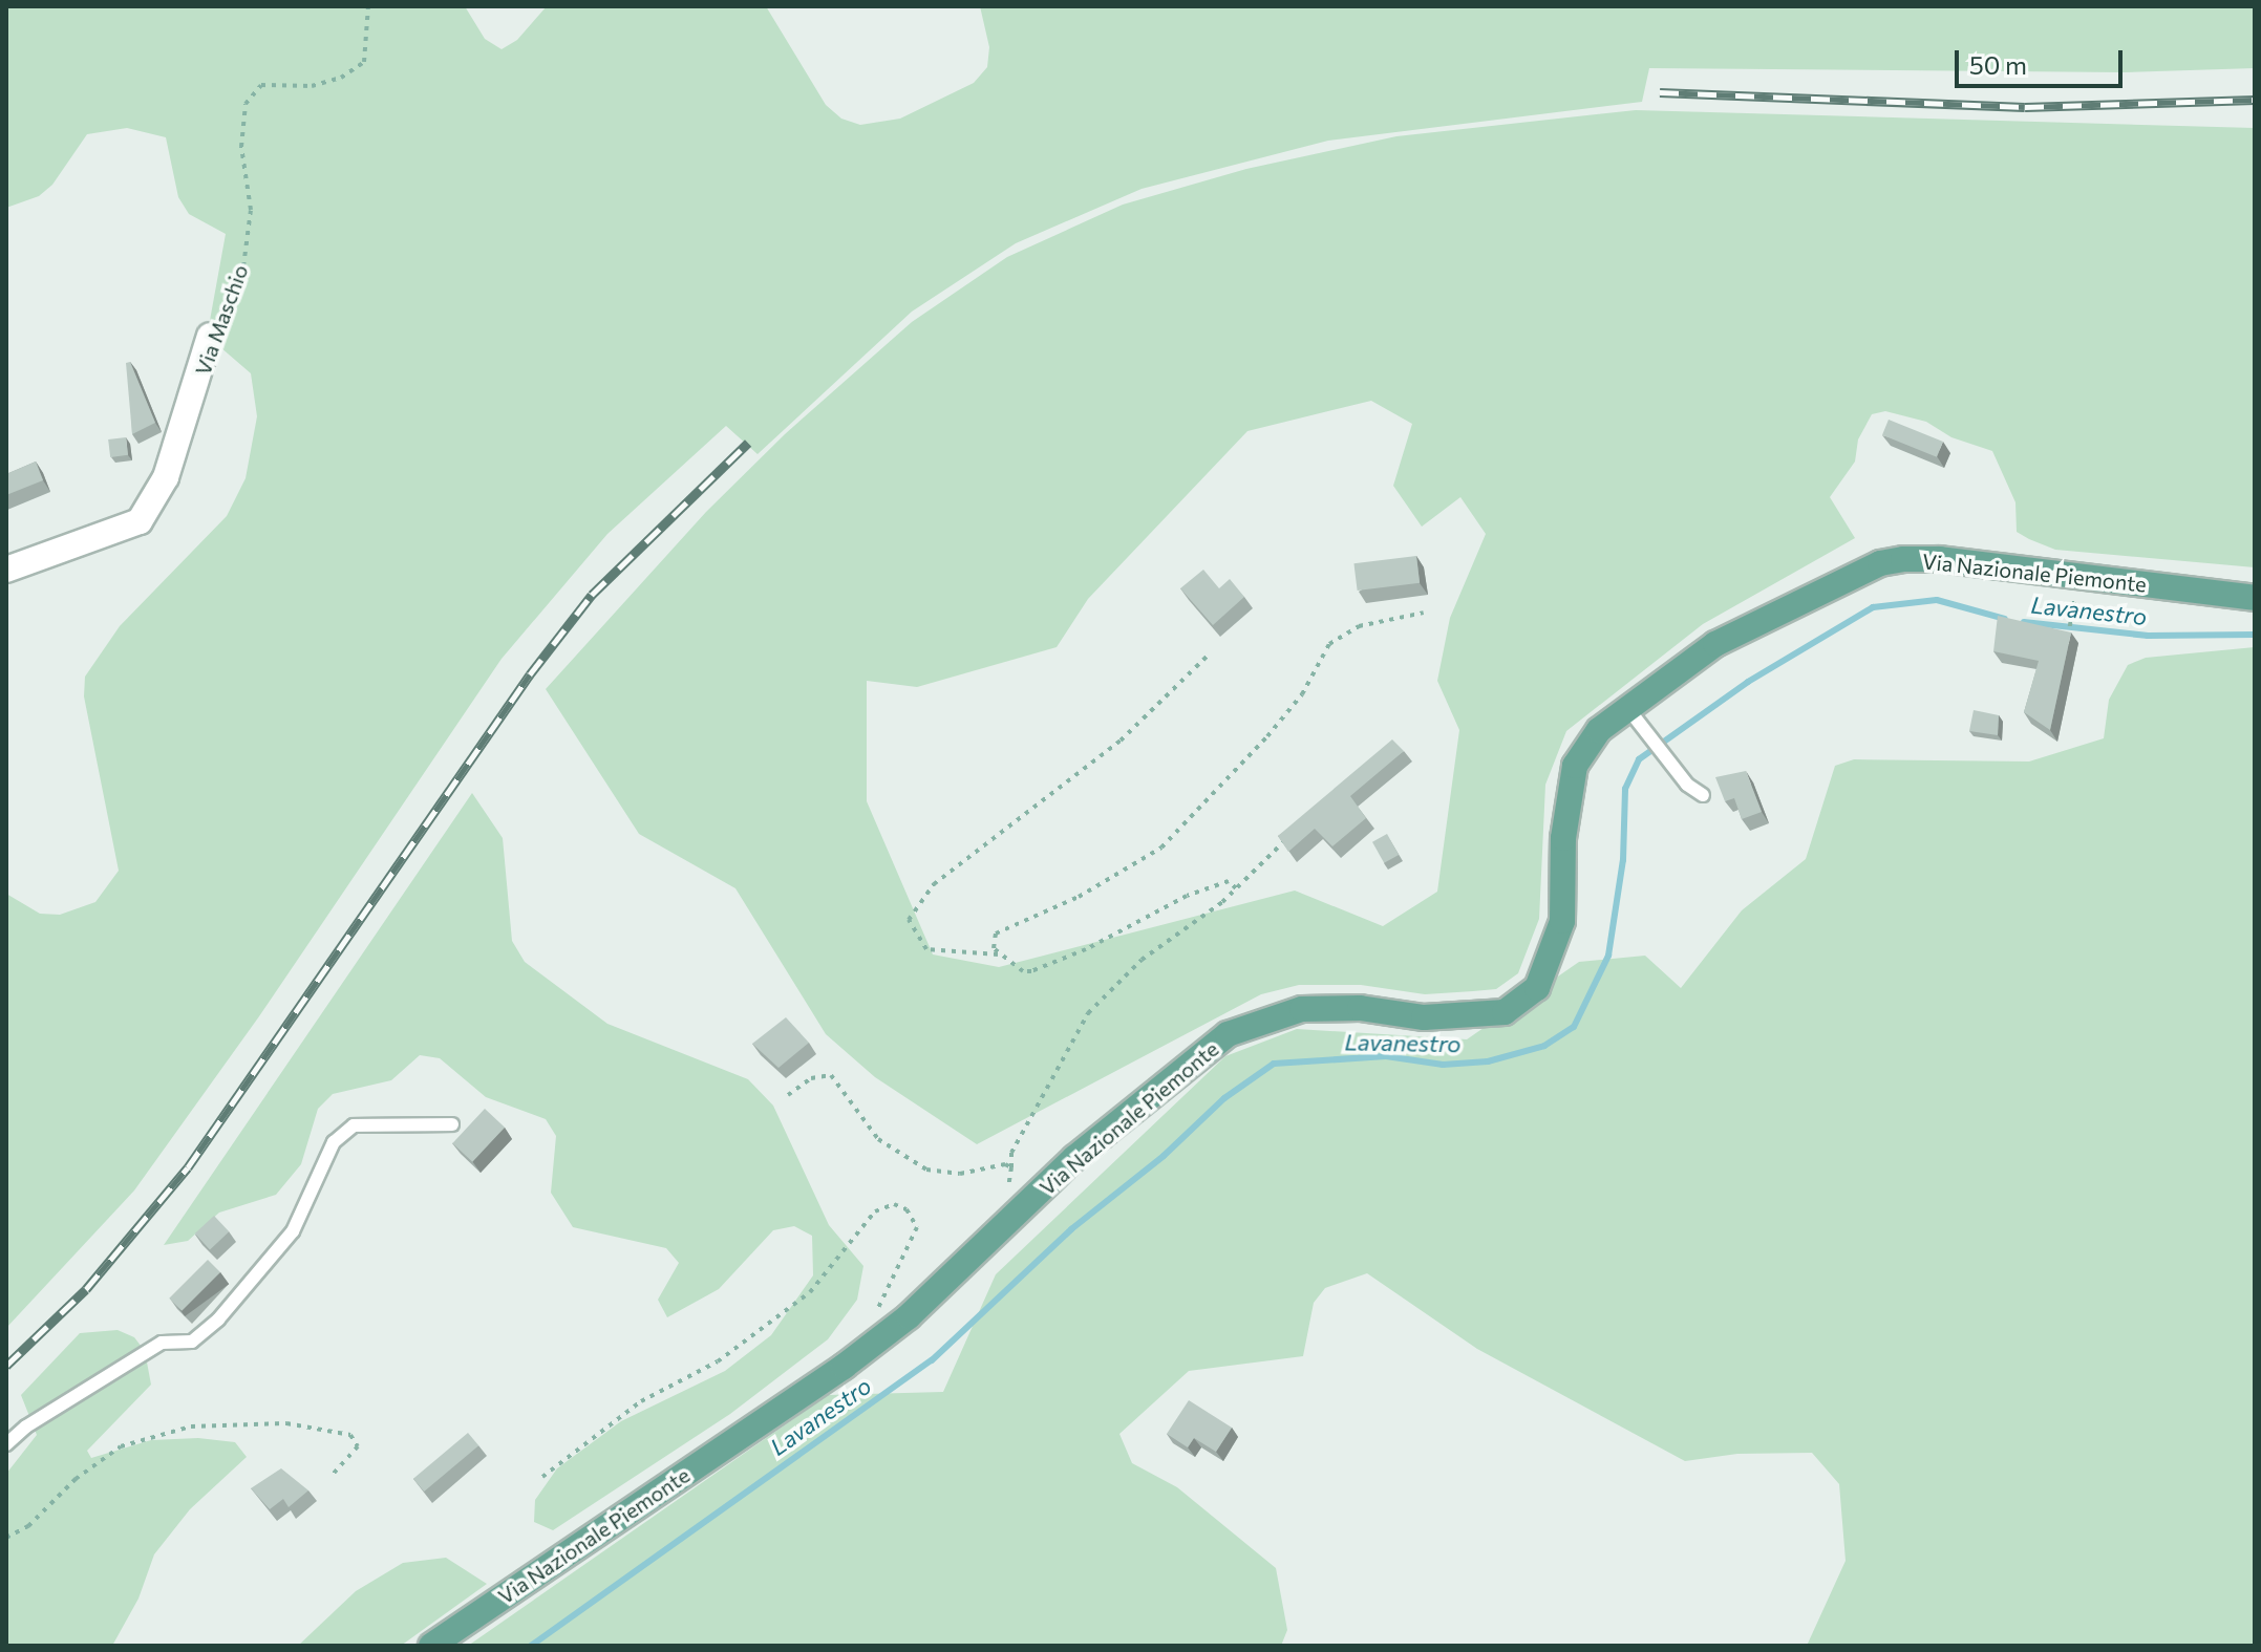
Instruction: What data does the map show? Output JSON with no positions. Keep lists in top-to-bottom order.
{
  "streets": {
    "main road": ["Via Nazionale Piemonte"],
    "street": ["Via Maschio"]
  },
  "water": ["Lavanestro"],
  "scale_bar": "50 m"
}
